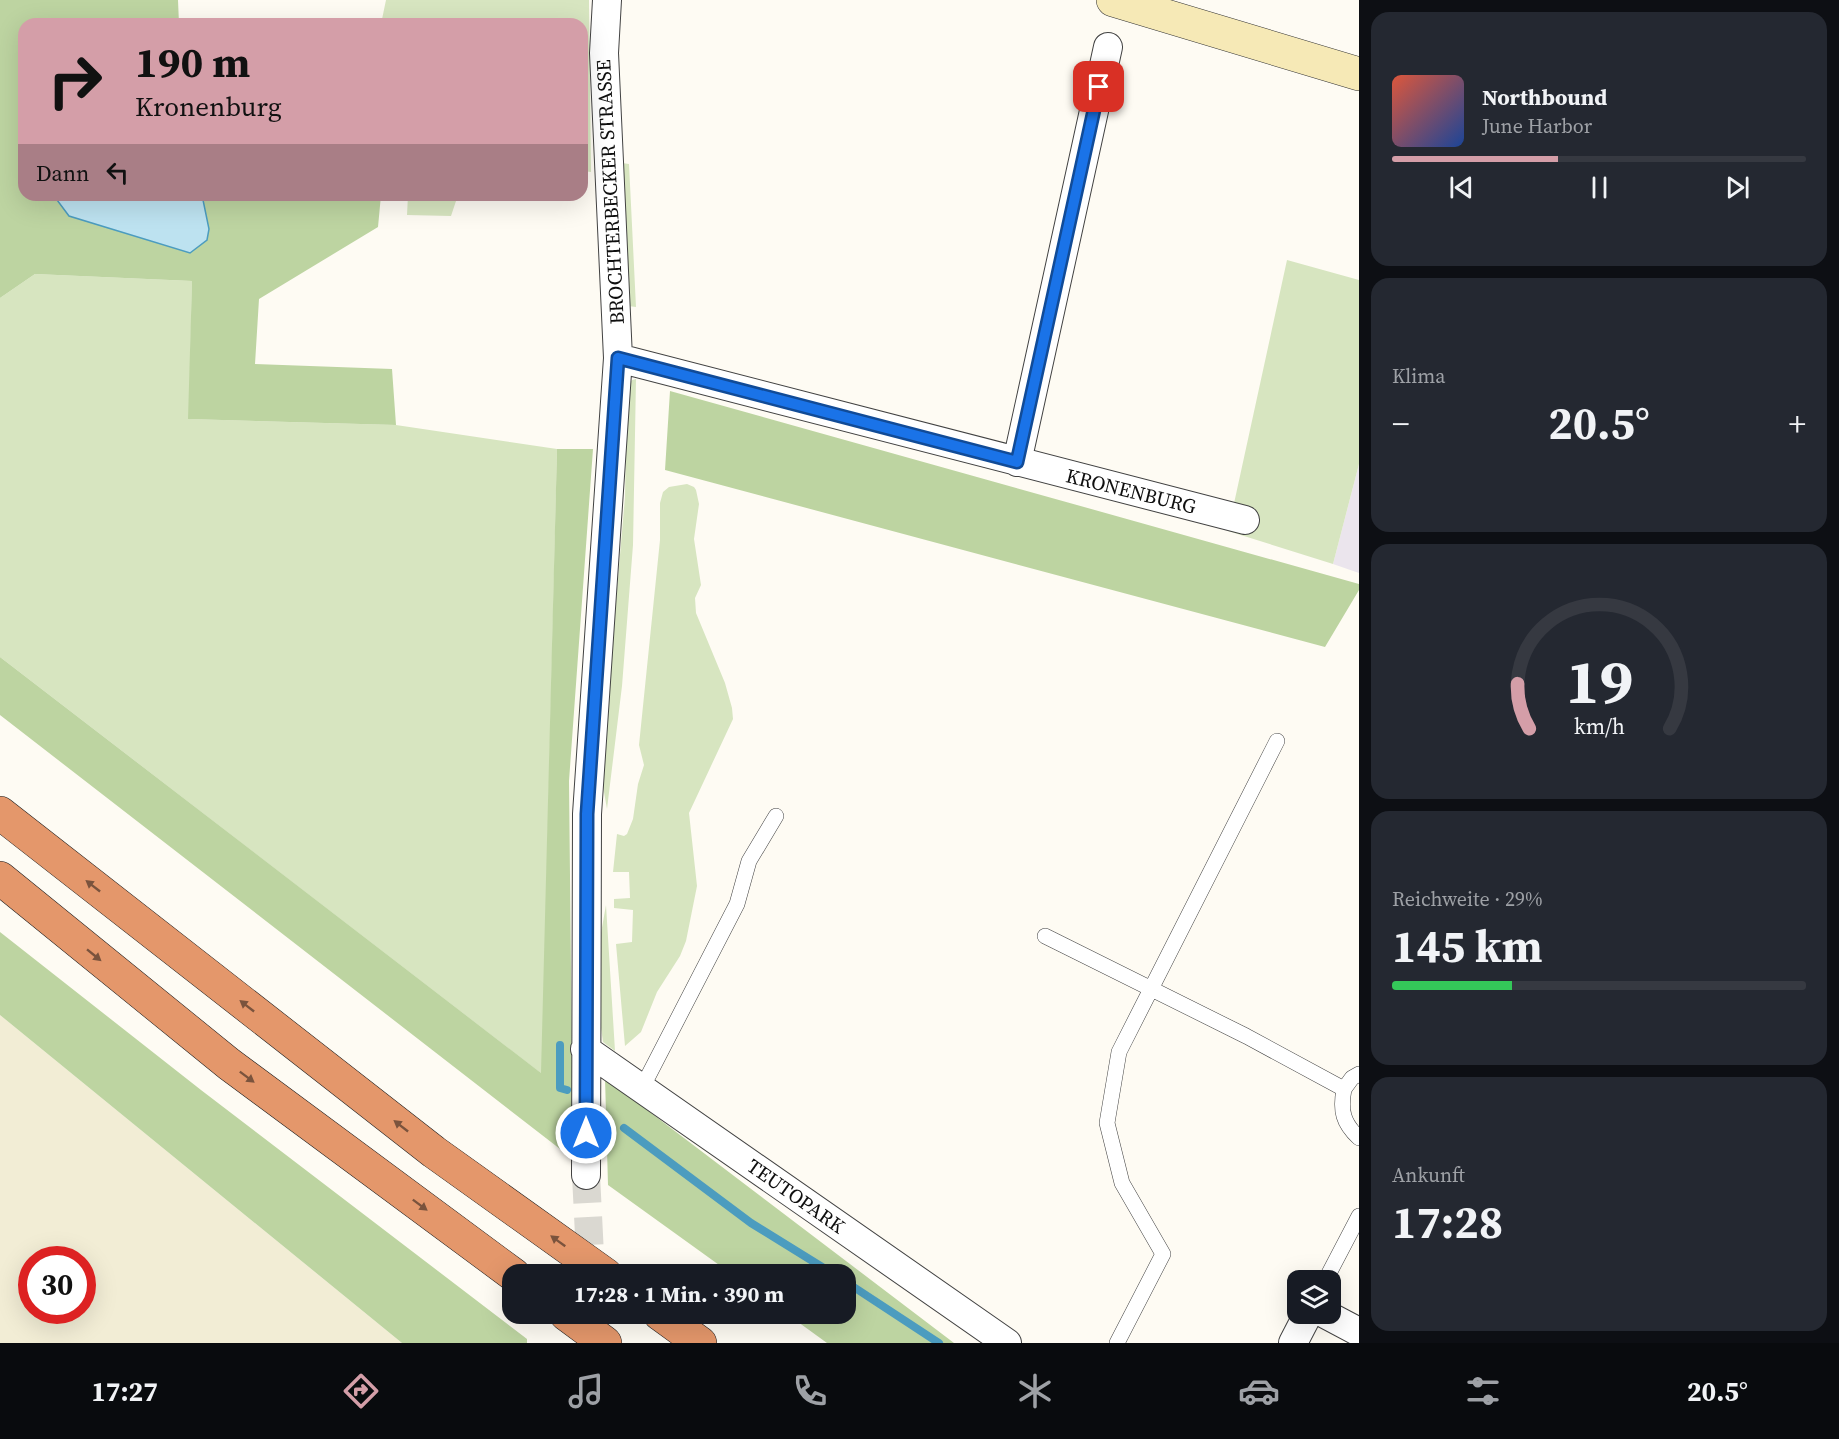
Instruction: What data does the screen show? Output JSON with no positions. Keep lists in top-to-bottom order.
{
  "streets": {
    "street": ["BROCHTERBECKER STRASSE", "KRONENBURG", "TEUTOPARK"]
  },
  "crossings": [
    ["BROCHTERBECKER STRASSE", "KRONENBURG"],
    ["BROCHTERBECKER STRASSE", "TEUTOPARK"]
  ],
  "page": {
    "turn": ["190 m", "Kronenburg"],
    "song": ["Northbound", "June Harbor"],
    "then": "Dann",
    "tile": [
      "Klima",
      ["Reichweite · 29%", "145 km"],
      ["Ankunft", "17:28"]
    ],
    "heat": ["−", "20.5°", "+"],
    "limit": "30",
    "trip": "17:28 · 1 Min. · 390 m",
    "tabs": ["17:27", "20.5°"],
    "gauge": ["19", "km/h"]
  }
}
